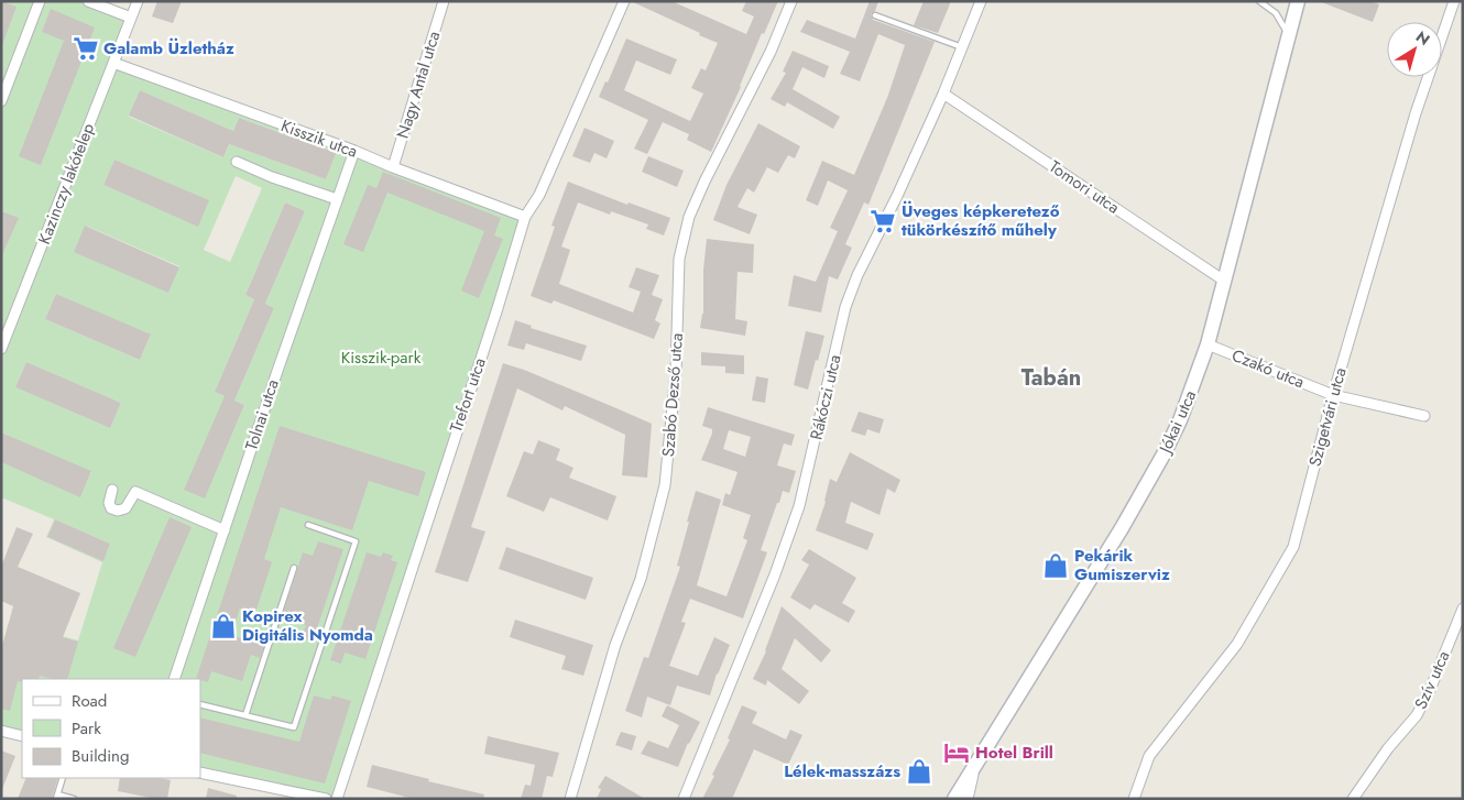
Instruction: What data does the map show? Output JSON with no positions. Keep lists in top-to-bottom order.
{
  "streets": {
    "main road": ["Jókai utca"],
    "street": [
      "Nagy Antal utca",
      "Kisszik utca",
      "Kazinczy lakótelep",
      "Tomori utca",
      "Czakó utca",
      "Trefort utca",
      "Szabó Dezső utca",
      "Rákóczi utca",
      "Tolnai utca",
      "Szigetvári utca",
      "Szív utca"
    ]
  },
  "crossings": [
    ["Nagy Antal utca", "Kisszik utca"],
    ["Kisszik utca", "Kazinczy lakótelep"],
    ["Kisszik utca", "Trefort utca"],
    ["Kisszik utca", "Tolnai utca"],
    ["Tomori utca", "Rákóczi utca"],
    ["Tomori utca", "Jókai utca"],
    ["Czakó utca", "Szigetvári utca"],
    ["Czakó utca", "Jókai utca"]
  ],
  "districts": ["Tabán"],
  "parks": ["Kisszik-park"],
  "places": {
    "supermarket": ["Galamb Üzletház", "Üveges képkeretező tükörkészítő műhely"],
    "shop": ["Pekárik Gumiszerviz", "Kopirex Digitális Nyomda", "Lélek-masszázs"],
    "hotel": ["Hotel Brill"]
  },
  "legend": ["Road", "Park", "Building"],
  "north": "top right"
}
